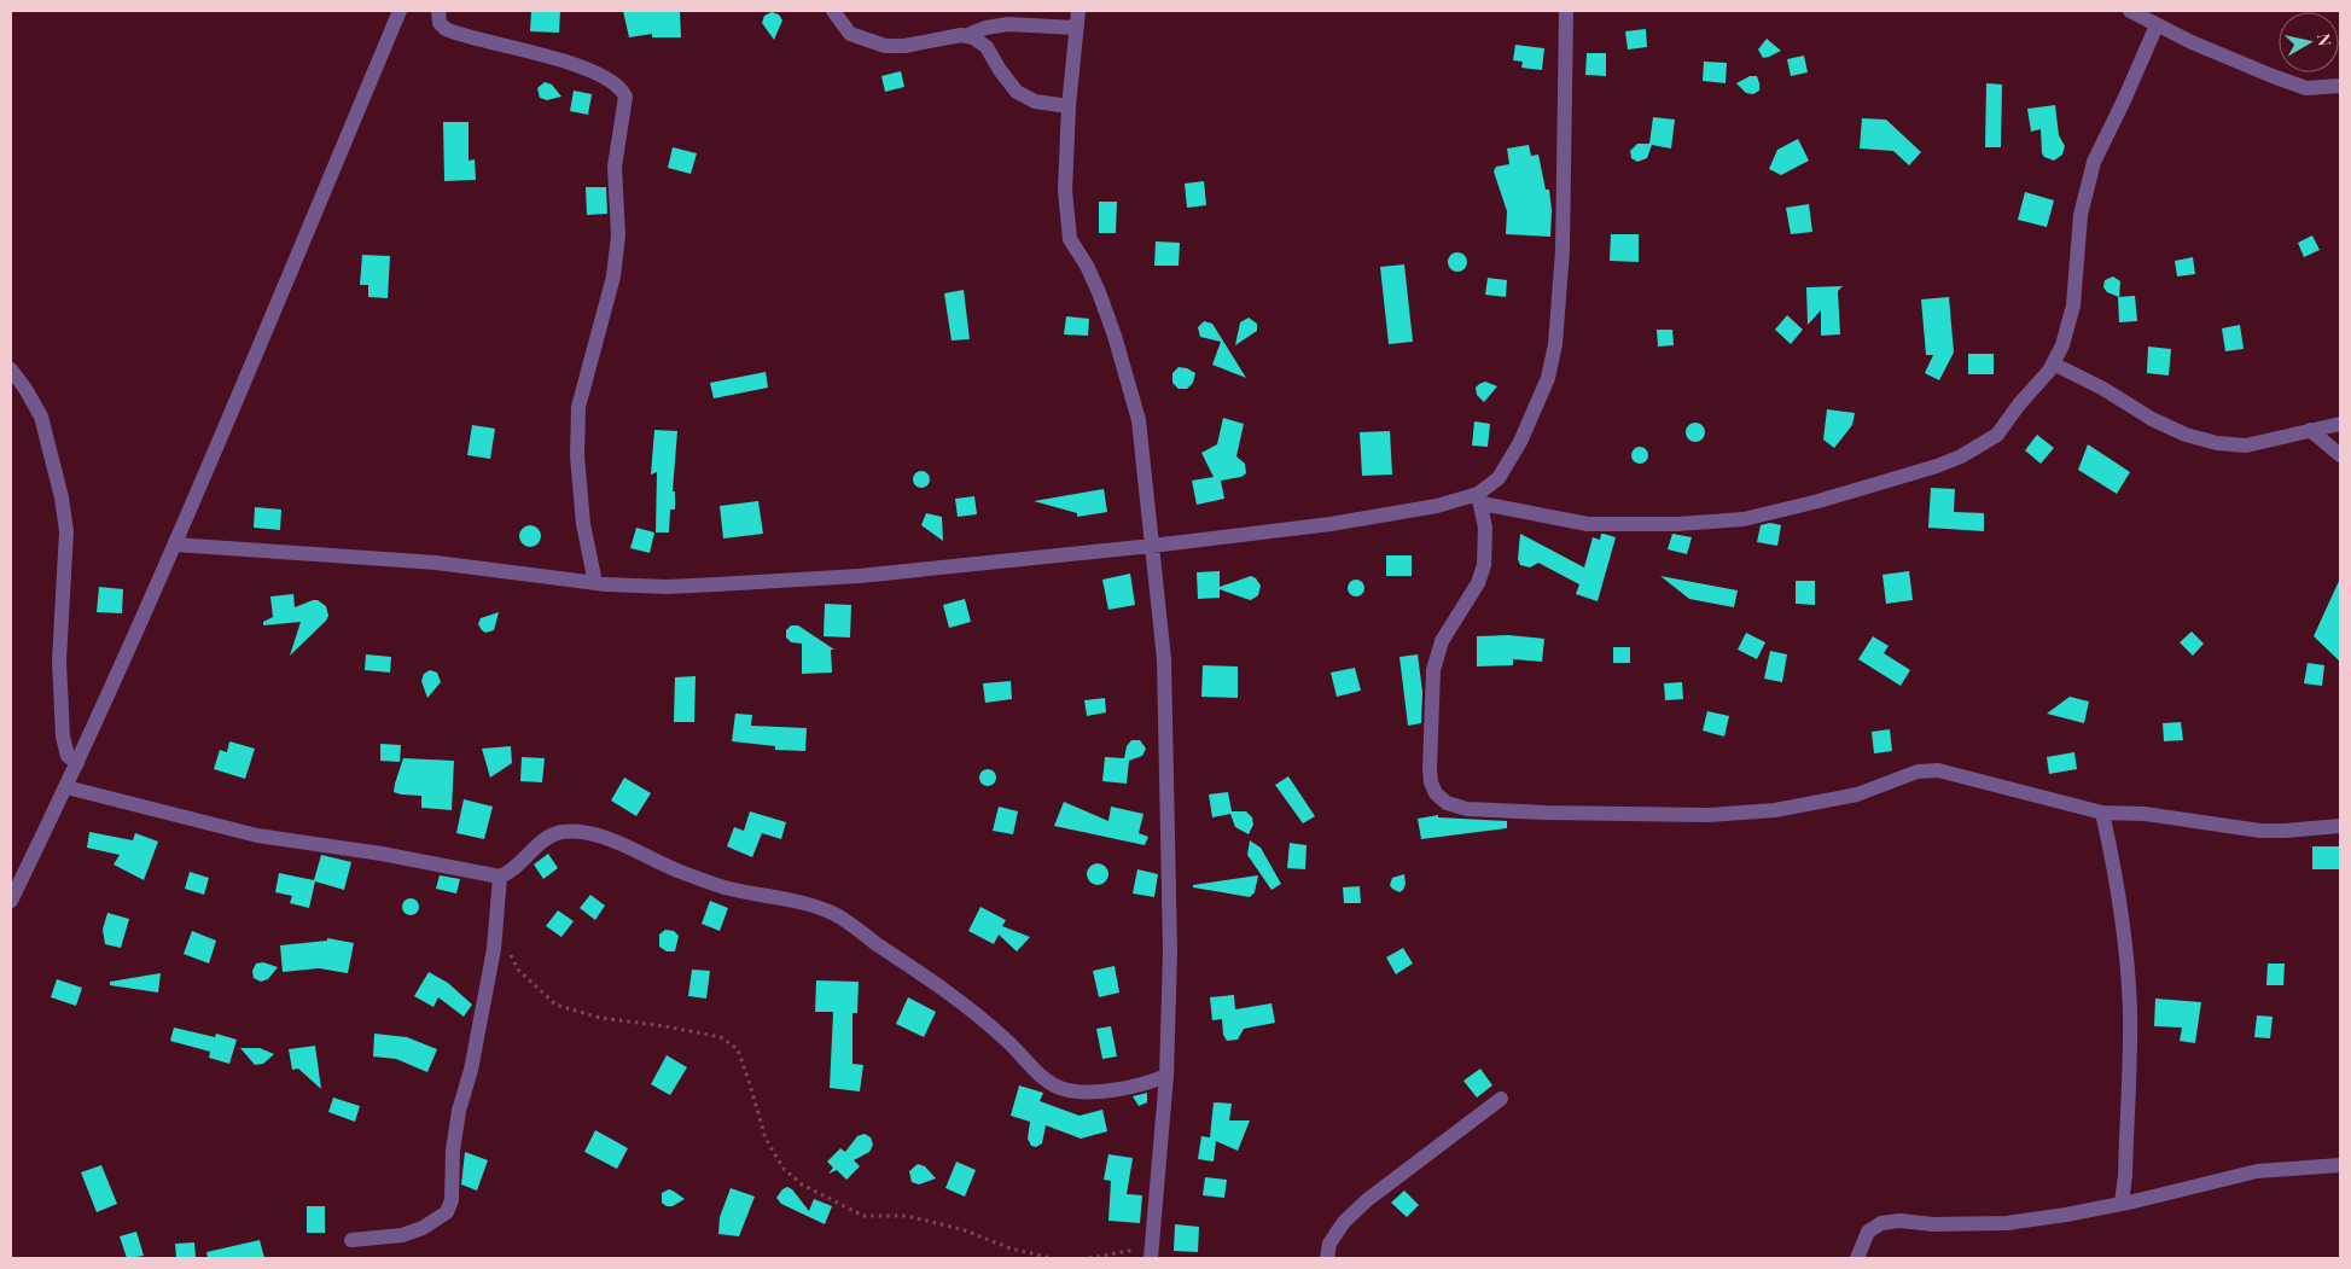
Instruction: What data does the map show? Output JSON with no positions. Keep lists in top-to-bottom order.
{
  "north": "right"
}
